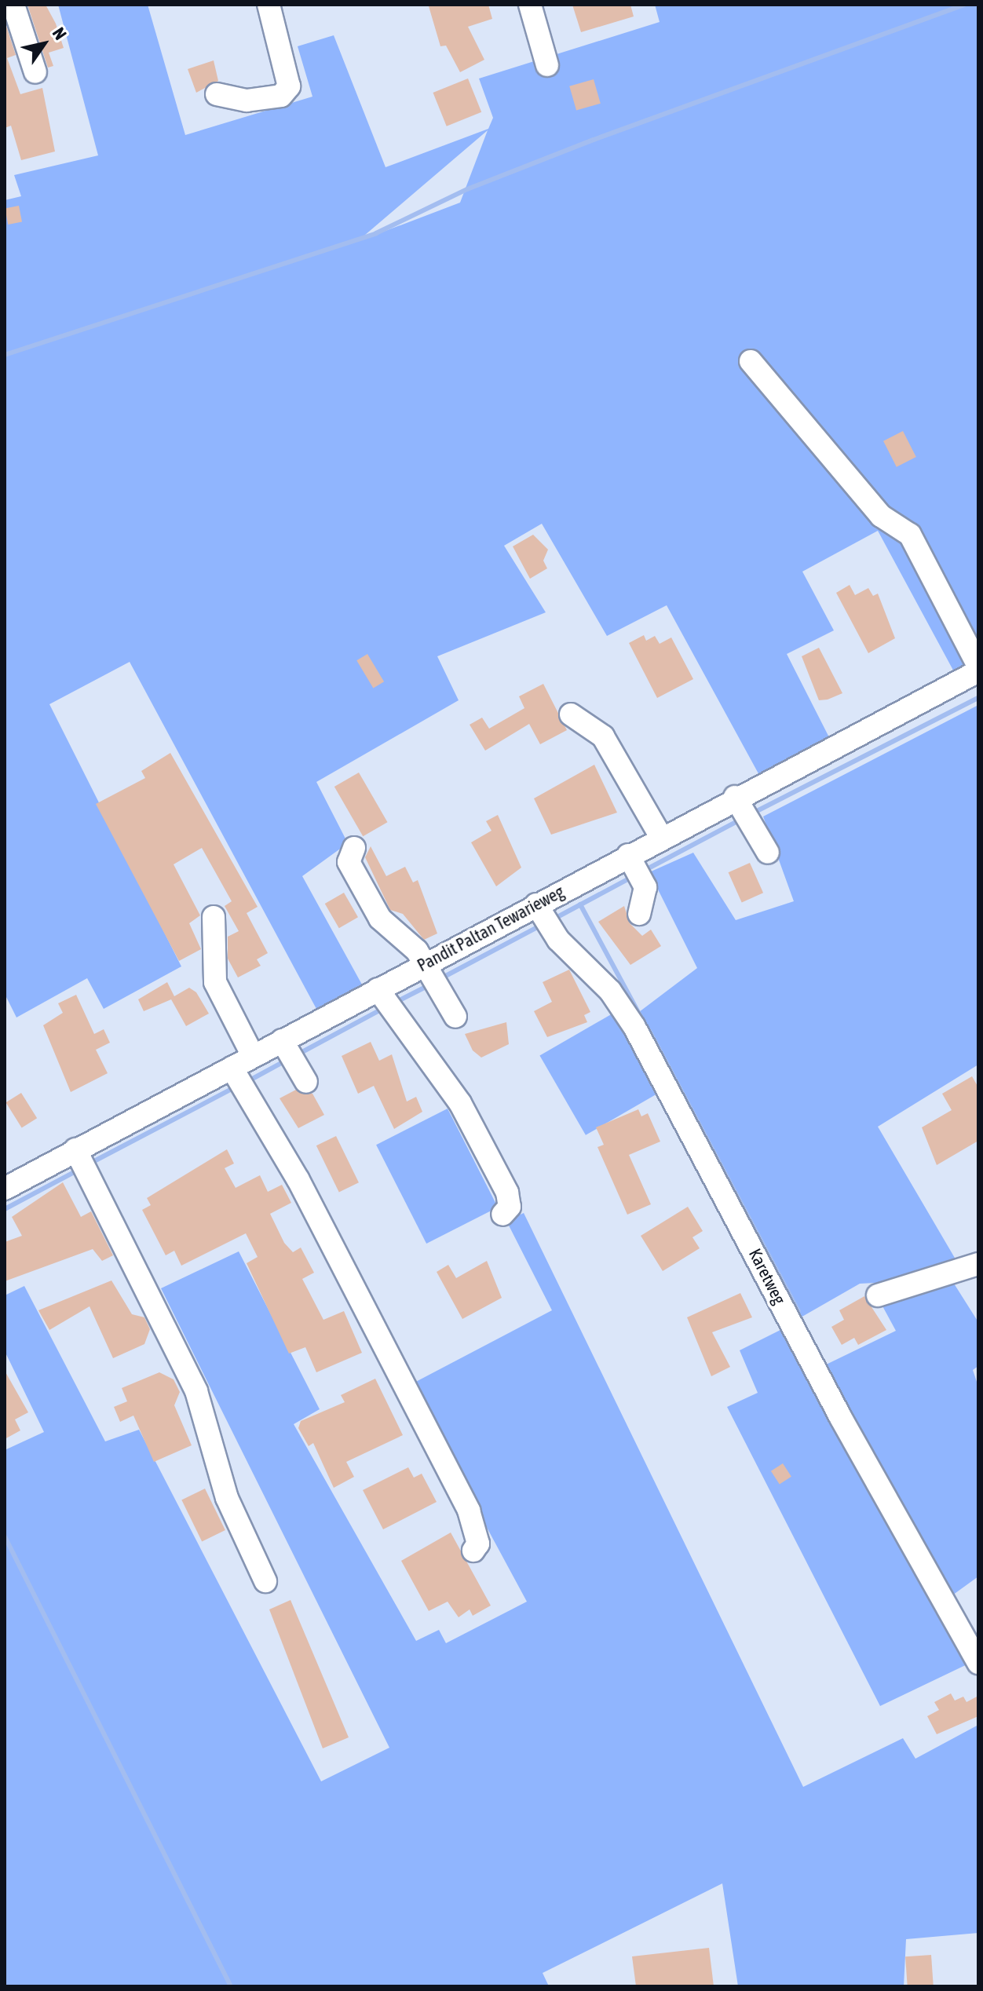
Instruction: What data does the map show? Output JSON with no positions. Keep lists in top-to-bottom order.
{
  "streets": {
    "street": ["Pandit Paltan Tewarieweg", "Karetweg"]
  },
  "crossings": [
    ["Pandit Paltan Tewarieweg", "Karetweg"]
  ],
  "north": "top right"
}
